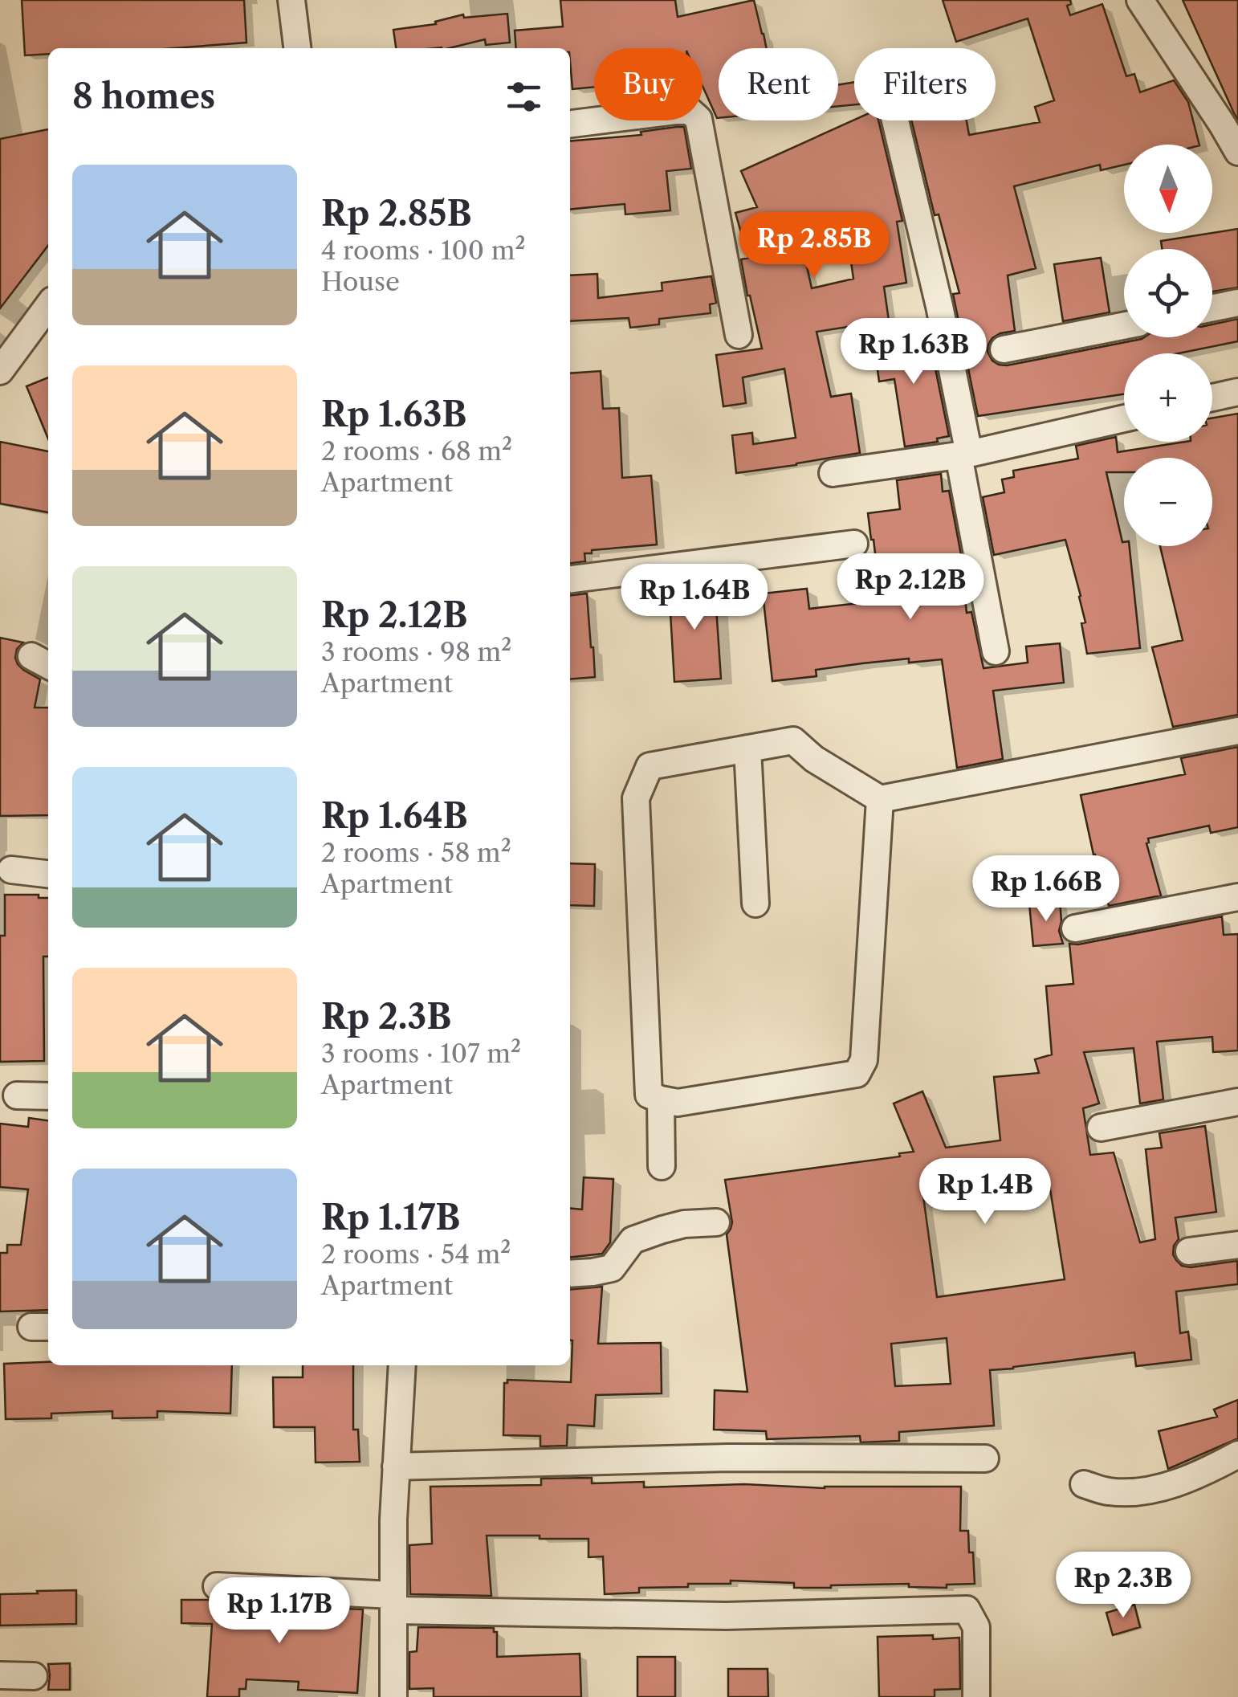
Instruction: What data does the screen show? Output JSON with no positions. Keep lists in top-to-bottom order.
{
  "north": "bottom",
  "page": {
    "chip": ["Buy", "Rent", "Filters"],
    "heading": "8 homes",
    "map_buttons": ["+", "−"],
    "list": [
      {
        "name": "Rp 2.85B",
        "note": "4 rooms · 100 m² · House"
      },
      {
        "name": "Rp 1.63B",
        "note": "2 rooms · 68 m² · Apartment"
      },
      {
        "name": "Rp 2.12B",
        "note": "3 rooms · 98 m² · Apartment"
      },
      {
        "name": "Rp 1.64B",
        "note": "2 rooms · 58 m² · Apartment"
      },
      {
        "name": "Rp 2.3B",
        "note": "3 rooms · 107 m² · Apartment"
      },
      {
        "name": "Rp 1.17B",
        "note": "2 rooms · 54 m² · Apartment"
      }
    ],
    "price": [
      "Rp 2.85B",
      "Rp 1.63B",
      "Rp 2.12B",
      "Rp 1.64B",
      "Rp 1.66B",
      "Rp 1.4B",
      "Rp 2.3B",
      "Rp 1.17B"
    ]
  }
}
